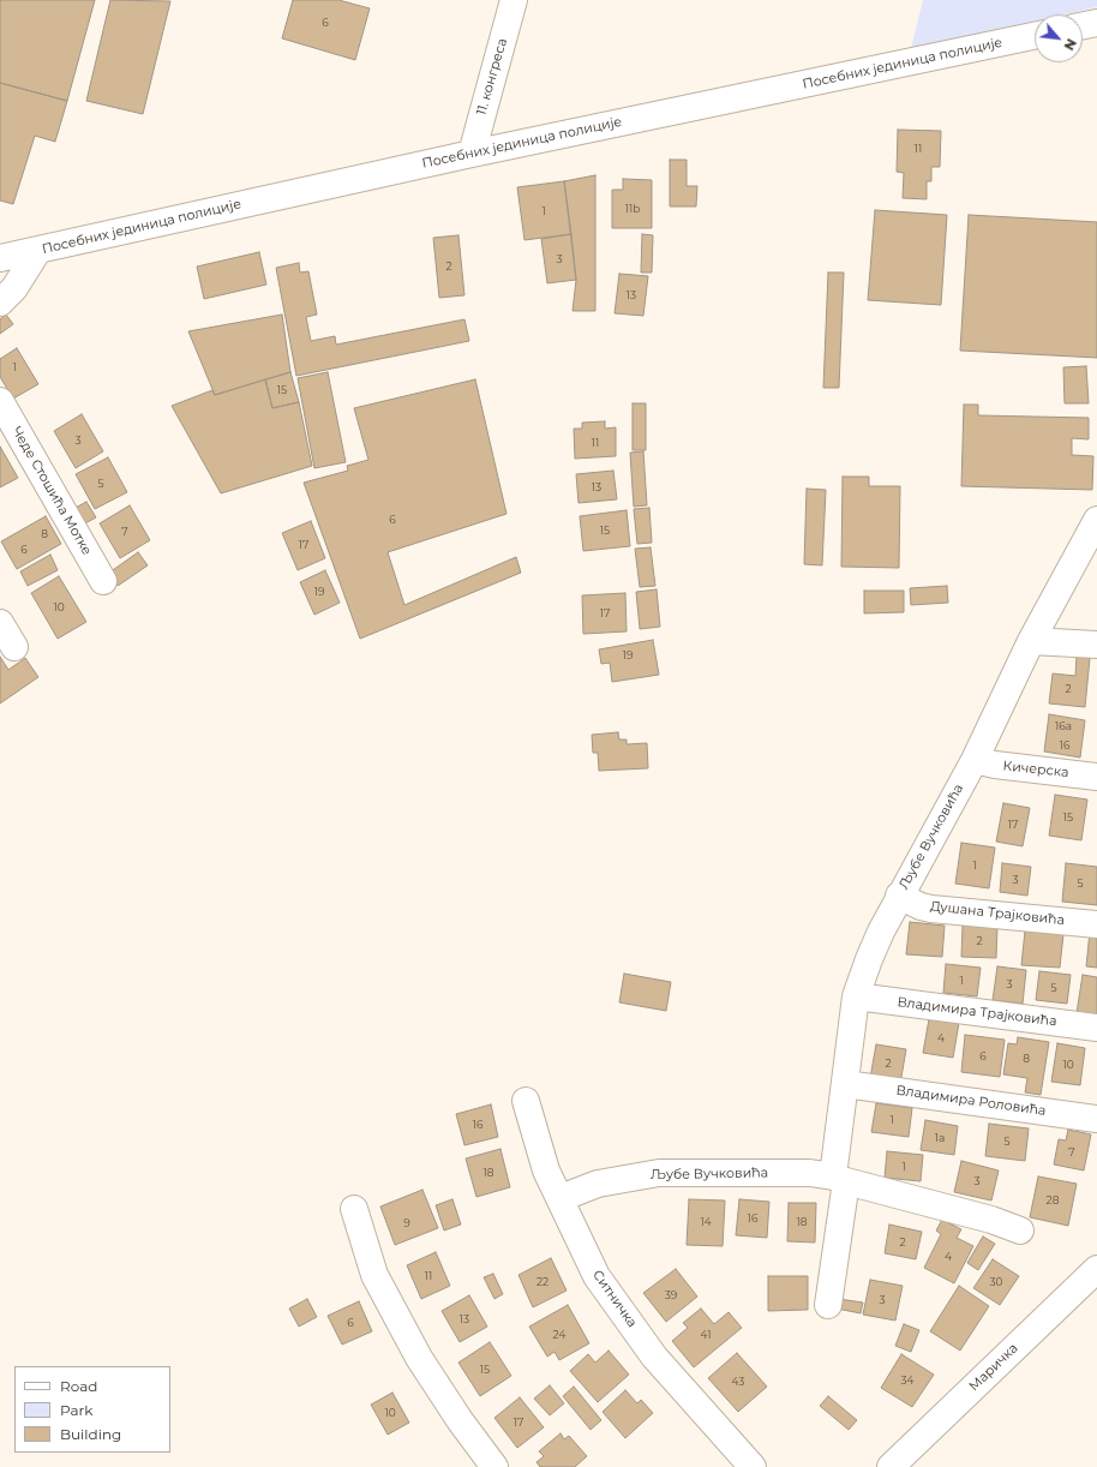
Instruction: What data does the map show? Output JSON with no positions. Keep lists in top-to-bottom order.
{
  "streets": {
    "street": [
      "Посебних јединица полиције",
      "11. конгреса",
      "Чеде Стошића Мотке",
      "Кичерска",
      "Љубе Вучковића",
      "Душана Трајковића",
      "Владимира Трајковића",
      "Владимира Роловића",
      "Ситничка",
      "Маричка"
    ]
  },
  "crossings": [
    ["Посебних јединица полиције", "11. конгреса"],
    ["Кичерска", "Љубе Вучковића"],
    ["Љубе Вучковића", "Душана Трајковића"],
    ["Љубе Вучковића", "Владимира Трајковића"],
    ["Љубе Вучковића", "Владимира Роловића"],
    ["Љубе Вучковића", "Ситничка"]
  ],
  "house_numbers": [
    "6",
    "11",
    "11b",
    "1",
    "3",
    "2",
    "13",
    "1",
    "15",
    "3",
    "11",
    "5",
    "13",
    "6",
    "15",
    "7",
    "8",
    "17",
    "6",
    "19",
    "10",
    "17",
    "19",
    "2",
    "16a",
    "16",
    "15",
    "17",
    "1",
    "3",
    "5",
    "2",
    "1",
    "3",
    "5",
    "4",
    "6",
    "8",
    "2",
    "10",
    "1",
    "16",
    "1a",
    "5",
    "7",
    "1",
    "18",
    "3",
    "28",
    "16",
    "14",
    "18",
    "9",
    "2",
    "4",
    "11",
    "22",
    "30",
    "39",
    "3",
    "13",
    "6",
    "24",
    "41",
    "15",
    "34",
    "43",
    "10",
    "17"
  ],
  "legend": ["Road", "Park", "Building"],
  "north": "bottom right"
}
